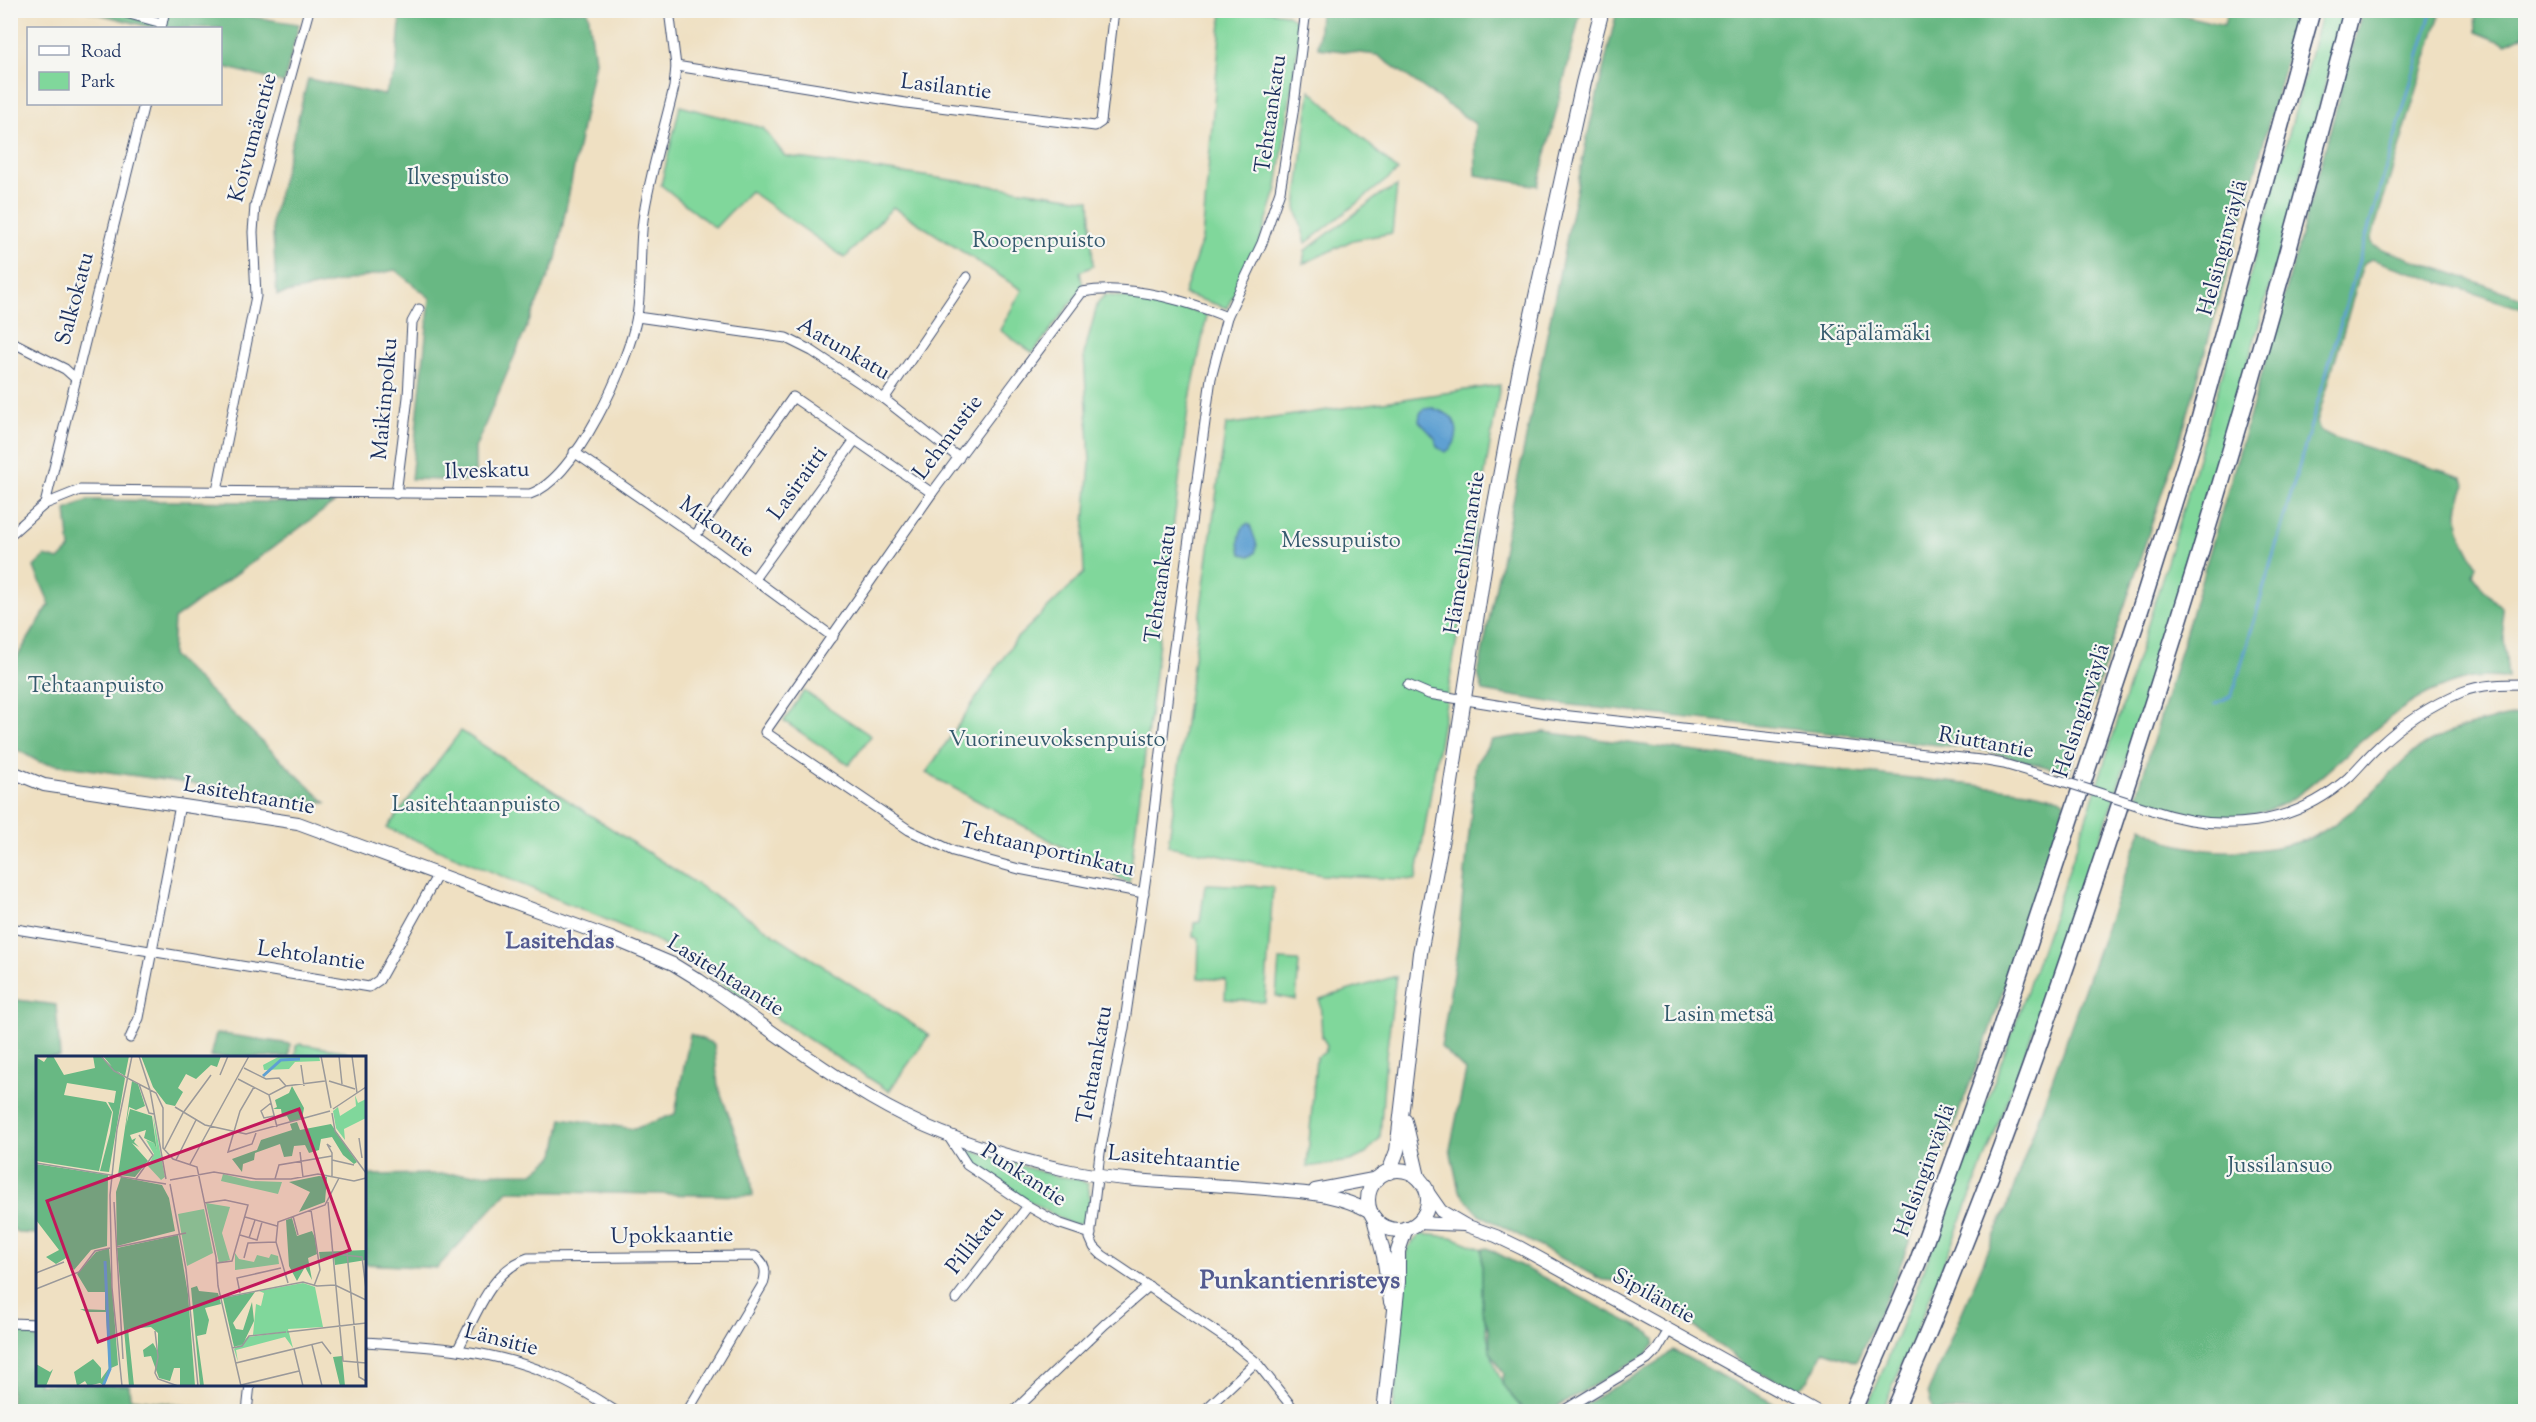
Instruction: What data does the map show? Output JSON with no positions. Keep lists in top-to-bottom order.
{
  "streets": {
    "highway": ["Helsinginväylä"],
    "main road": ["Hämeenlinnantie"],
    "street": [
      "Lasilantie",
      "Tehtaankatu",
      "Koivumäentie",
      "Salkokatu",
      "Aatunkatu",
      "Maikinpolku",
      "Lehmustie",
      "Ilveskatu",
      "Lasiraitti",
      "Mikontie",
      "Riuttantie",
      "Lasitehtaantie",
      "Tehtaanportinkatu",
      "Lehtolantie",
      "Punkantie",
      "Upokkaantie",
      "Pillikatu",
      "Sipiläntie",
      "Länsitie"
    ]
  },
  "crossings": [
    ["Lasilantie", "Ilveskatu"],
    ["Tehtaankatu", "Lehmustie"],
    ["Tehtaankatu", "Lasitehtaantie"],
    ["Tehtaankatu", "Tehtaanportinkatu"],
    ["Tehtaankatu", "Punkantie"],
    ["Koivumäentie", "Ilveskatu"],
    ["Salkokatu", "Ilveskatu"],
    ["Aatunkatu", "Ilveskatu"],
    ["Maikinpolku", "Ilveskatu"],
    ["Lehmustie", "Mikontie"],
    ["Lehmustie", "Tehtaanportinkatu"],
    ["Ilveskatu", "Mikontie"],
    ["Lasiraitti", "Mikontie"],
    ["Hämeenlinnantie", "Riuttantie"],
    ["Hämeenlinnantie", "Lasitehtaantie"],
    ["Hämeenlinnantie", "Sipiläntie"],
    ["Lasitehtaantie", "Lehtolantie"],
    ["Lasitehtaantie", "Punkantie"],
    ["Lasitehtaantie", "Sipiläntie"],
    ["Punkantie", "Pillikatu"],
    ["Upokkaantie", "Länsitie"]
  ],
  "districts": ["Lasitehdas", "Punkantienristeys"],
  "parks": [
    "Ilvespuisto",
    "Roopenpuisto",
    "Käpälämäki",
    "Messupuisto",
    "Tehtaanpuisto",
    "Vuorineuvoksenpuisto",
    "Lasitehtaanpuisto",
    "Lasin metsä",
    "Jussilansuo"
  ],
  "legend": ["Road", "Park"]
}
